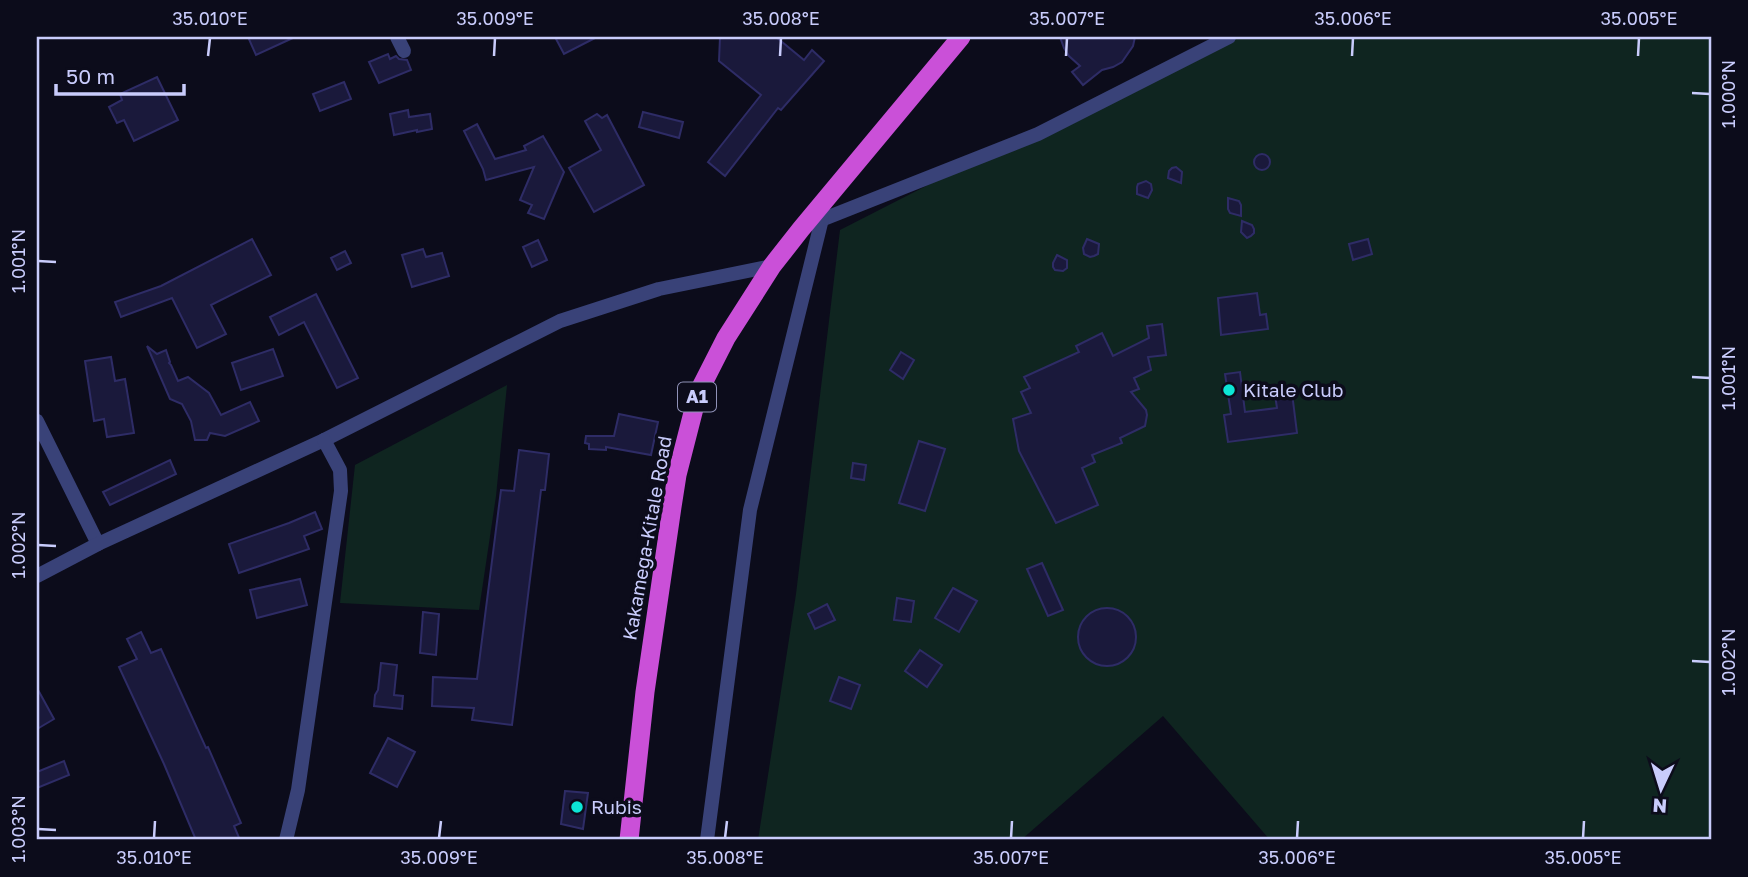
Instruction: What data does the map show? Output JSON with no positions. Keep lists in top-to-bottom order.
{
  "streets": {
    "highway": ["A1", "Kakamega-Kitale Road"]
  },
  "places": ["Kitale Club", "Rubis"],
  "scale_bar": "50 m",
  "north": "bottom",
  "coordinates": [
    "35.010°E",
    "35.009°E",
    "35.008°E",
    "35.007°E",
    "35.006°E",
    "35.005°E",
    "1.000°N",
    "1.001°N",
    "1.002°N",
    "1.003°N"
  ]
}
